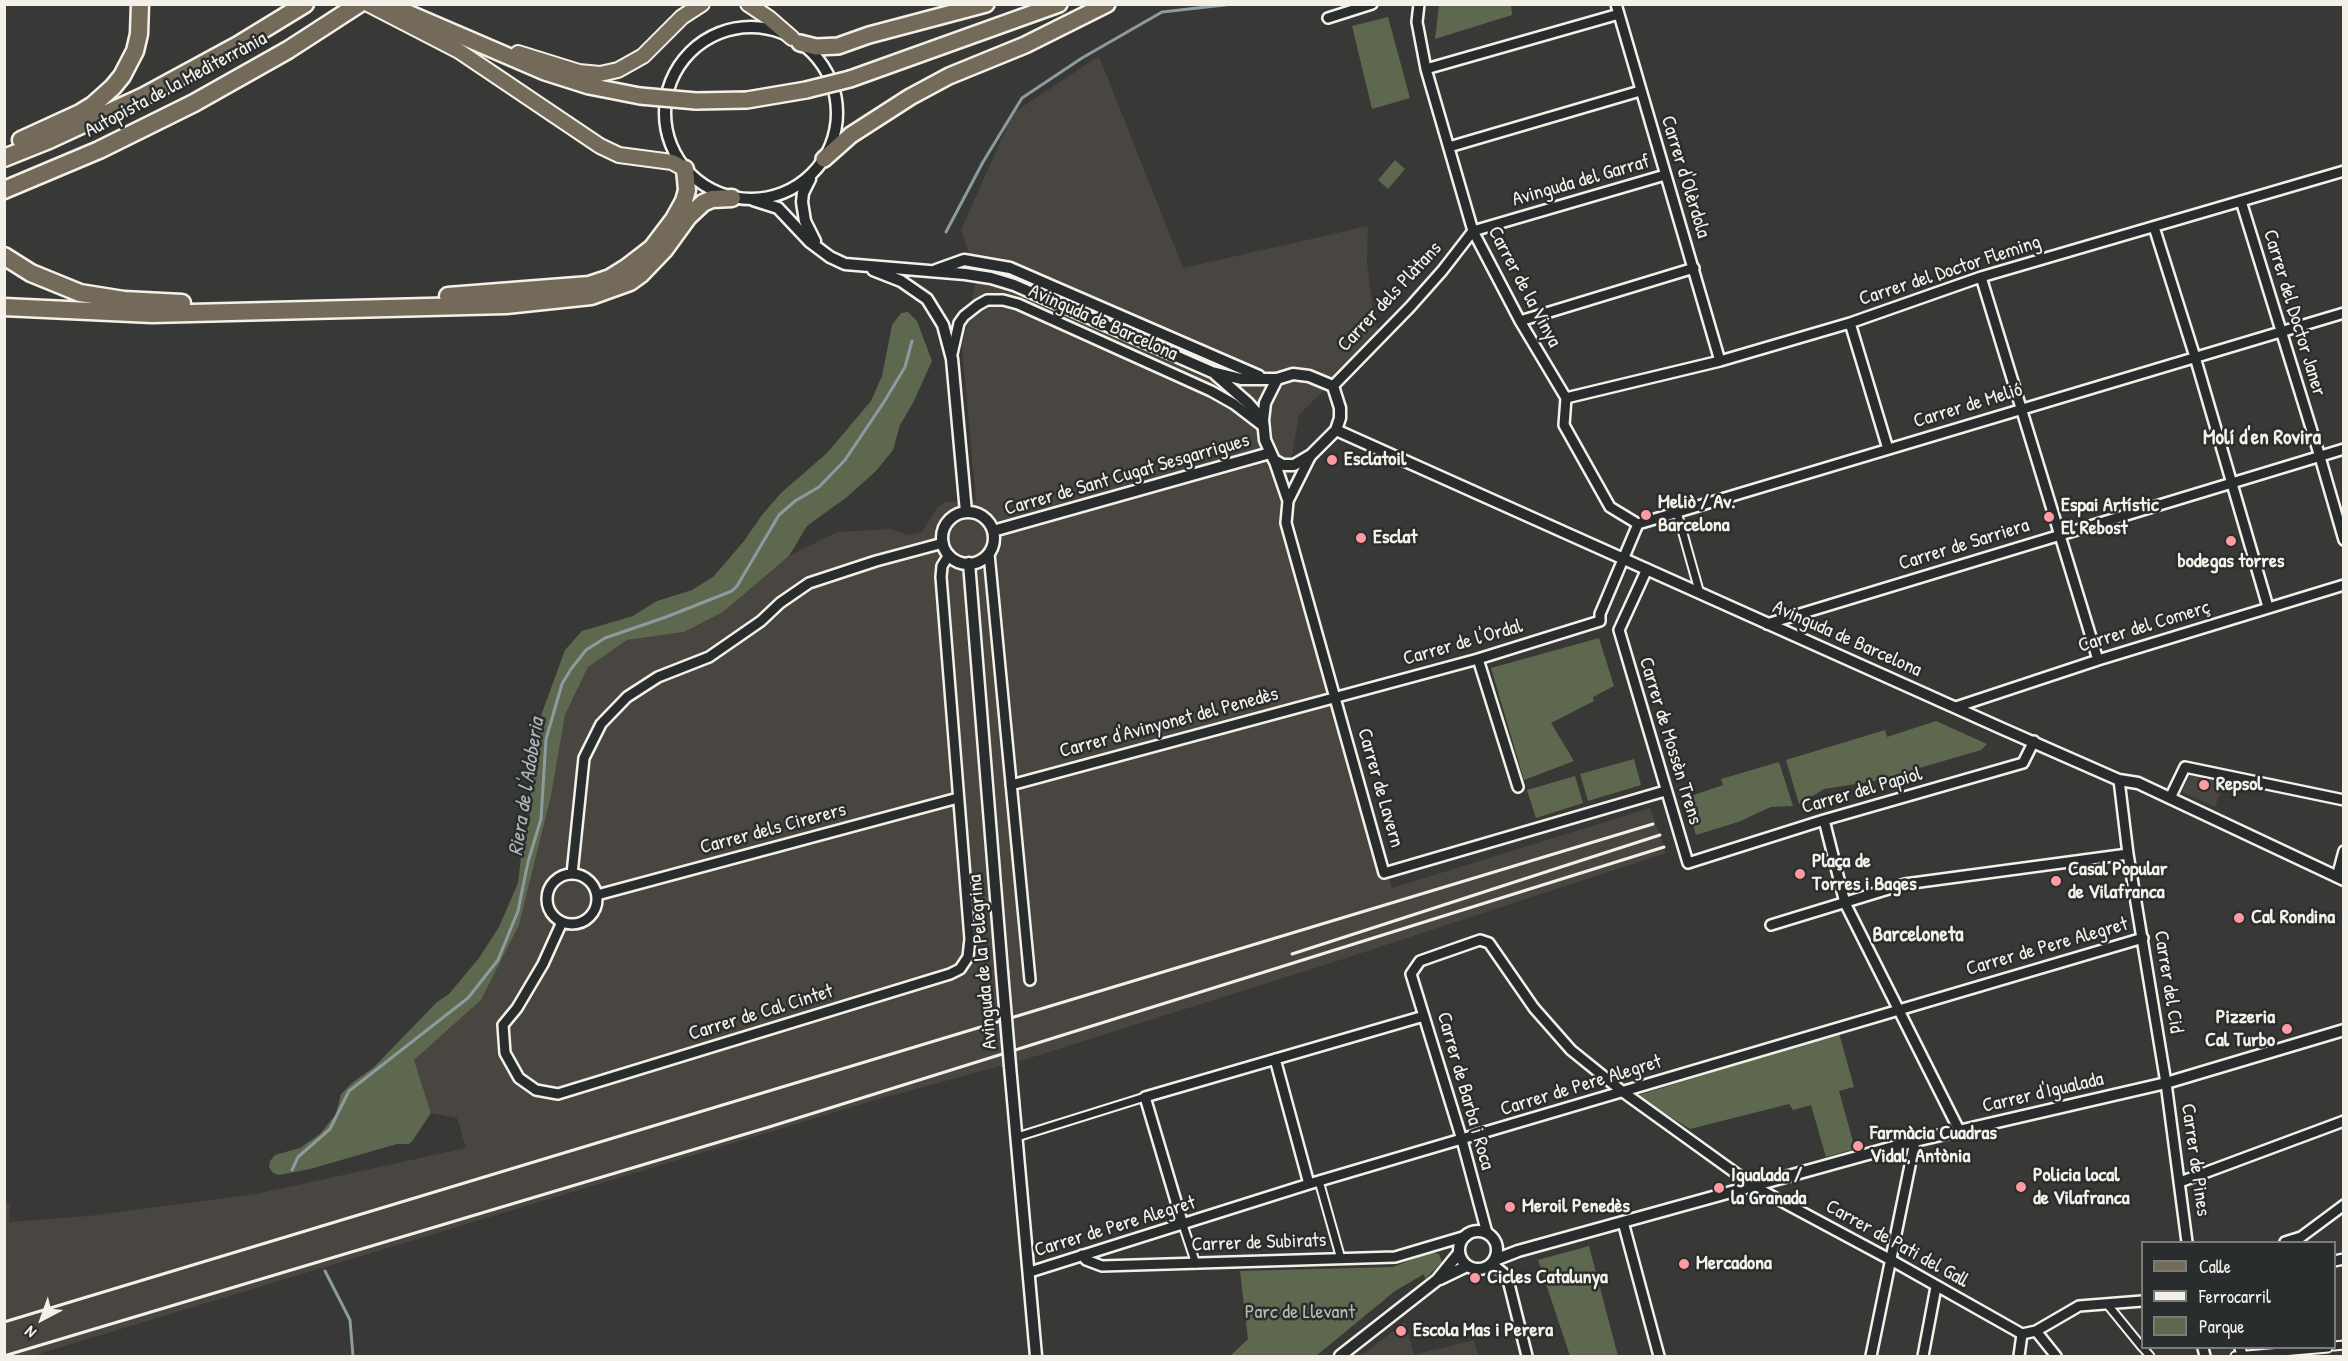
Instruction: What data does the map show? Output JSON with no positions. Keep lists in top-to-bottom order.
{
  "streets": {
    "highway": ["Autopista de la Mediterrània"],
    "street": [
      "Carrer d'Olèrdola",
      "Avinguda del Garraf",
      "Carrer del Doctor Fleming",
      "Carrer de la Vinya",
      "Carrer dels Plàtans",
      "Carrer del Doctor Janer",
      "Avinguda de Barcelona",
      "Carrer de Melió",
      "Carrer de Sant Cugat Sesgarrigues",
      "Carrer de Sarriera",
      "Carrer del Comerç",
      "Carrer de l'Ordal",
      "Carrer d'Avinyonet del Penedès",
      "Carrer de Mossèn Trens",
      "Carrer de Lavern",
      "Carrer del Papiol",
      "Carrer dels Cirerers",
      "Carrer de Pere Alegret",
      "Avinguda de la Pelegrina",
      "Carrer del Cid",
      "Carrer de Cal Cintet",
      "Carrer de Barba i Roca",
      "Carrer d'Igualada",
      "Carrer de Pines",
      "Carrer de Subirats",
      "Carrer de Pati del Gall"
    ]
  },
  "crossings": [
    ["Carrer d'Olèrdola", "Avinguda del Garraf"],
    ["Carrer d'Olèrdola", "Carrer del Doctor Fleming"],
    ["Avinguda del Garraf", "Carrer de la Vinya"],
    ["Avinguda del Garraf", "Carrer dels Plàtans"],
    ["Carrer del Doctor Fleming", "Carrer de la Vinya"],
    ["Carrer del Doctor Fleming", "Carrer del Doctor Janer"],
    ["Carrer de la Vinya", "Carrer dels Plàtans"],
    ["Carrer dels Plàtans", "Avinguda de Barcelona"],
    ["Carrer dels Plàtans", "Carrer de Sant Cugat Sesgarrigues"],
    ["Carrer dels Plàtans", "Carrer de Lavern"],
    ["Carrer del Doctor Janer", "Carrer de Melió"],
    ["Carrer del Doctor Janer", "Carrer de Sarriera"],
    ["Avinguda de Barcelona", "Carrer de Sant Cugat Sesgarrigues"],
    ["Avinguda de Barcelona", "Carrer de Sarriera"],
    ["Avinguda de Barcelona", "Carrer del Comerç"],
    ["Avinguda de Barcelona", "Carrer de Lavern"],
    ["Avinguda de Barcelona", "Carrer del Papiol"],
    ["Avinguda de Barcelona", "Carrer del Cid"],
    ["Carrer de Sant Cugat Sesgarrigues", "Carrer de Lavern"],
    ["Carrer de Sant Cugat Sesgarrigues", "Avinguda de la Pelegrina"],
    ["Carrer de l'Ordal", "Carrer d'Avinyonet del Penedès"],
    ["Carrer de l'Ordal", "Carrer de Lavern"],
    ["Carrer d'Avinyonet del Penedès", "Carrer de Lavern"],
    ["Carrer de Mossèn Trens", "Carrer de Lavern"],
    ["Carrer de Mossèn Trens", "Carrer del Papiol"],
    ["Carrer dels Cirerers", "Avinguda de la Pelegrina"],
    ["Carrer dels Cirerers", "Carrer de Cal Cintet"],
    ["Carrer de Pere Alegret", "Avinguda de la Pelegrina"],
    ["Carrer de Pere Alegret", "Carrer del Cid"],
    ["Carrer de Pere Alegret", "Carrer de Barba i Roca"],
    ["Carrer de Pere Alegret", "Carrer de Subirats"],
    ["Carrer de Pere Alegret", "Carrer de Pati del Gall"],
    ["Avinguda de la Pelegrina", "Carrer de Cal Cintet"],
    ["Carrer del Cid", "Carrer d'Igualada"],
    ["Carrer del Cid", "Carrer de Pines"],
    ["Carrer de Barba i Roca", "Carrer de Subirats"],
    ["Carrer de Barba i Roca", "Carrer de Pati del Gall"],
    ["Carrer d'Igualada", "Carrer de Pines"],
    ["Carrer d'Igualada", "Carrer de Pati del Gall"]
  ],
  "districts": ["Molí d'en Rovira", "Barceloneta"],
  "water": ["Riera de l'Adoberia"],
  "parks": ["Parc de Llevant"],
  "places": [
    "Esclatoil",
    "Meliò / Av. Barcelona",
    "Espai Artístic El Rebost",
    "Esclat",
    "bodegas torres",
    "Repsol",
    "Plaça de Torres i Bages",
    "Casal Popular de Vilafranca",
    "Cal Rondina",
    "Pizzeria Cal Turbo",
    "Farmàcia Cuadras Vidal, Antònia",
    "Policia local de Vilafranca",
    "Igualada / la Granada",
    "Meroil Penedès",
    "Mercadona",
    "Cicles Catalunya",
    "Escola Mas i Perera"
  ],
  "legend": ["Calle", "Ferrocarril", "Parque"],
  "north": "bottom left"
}
